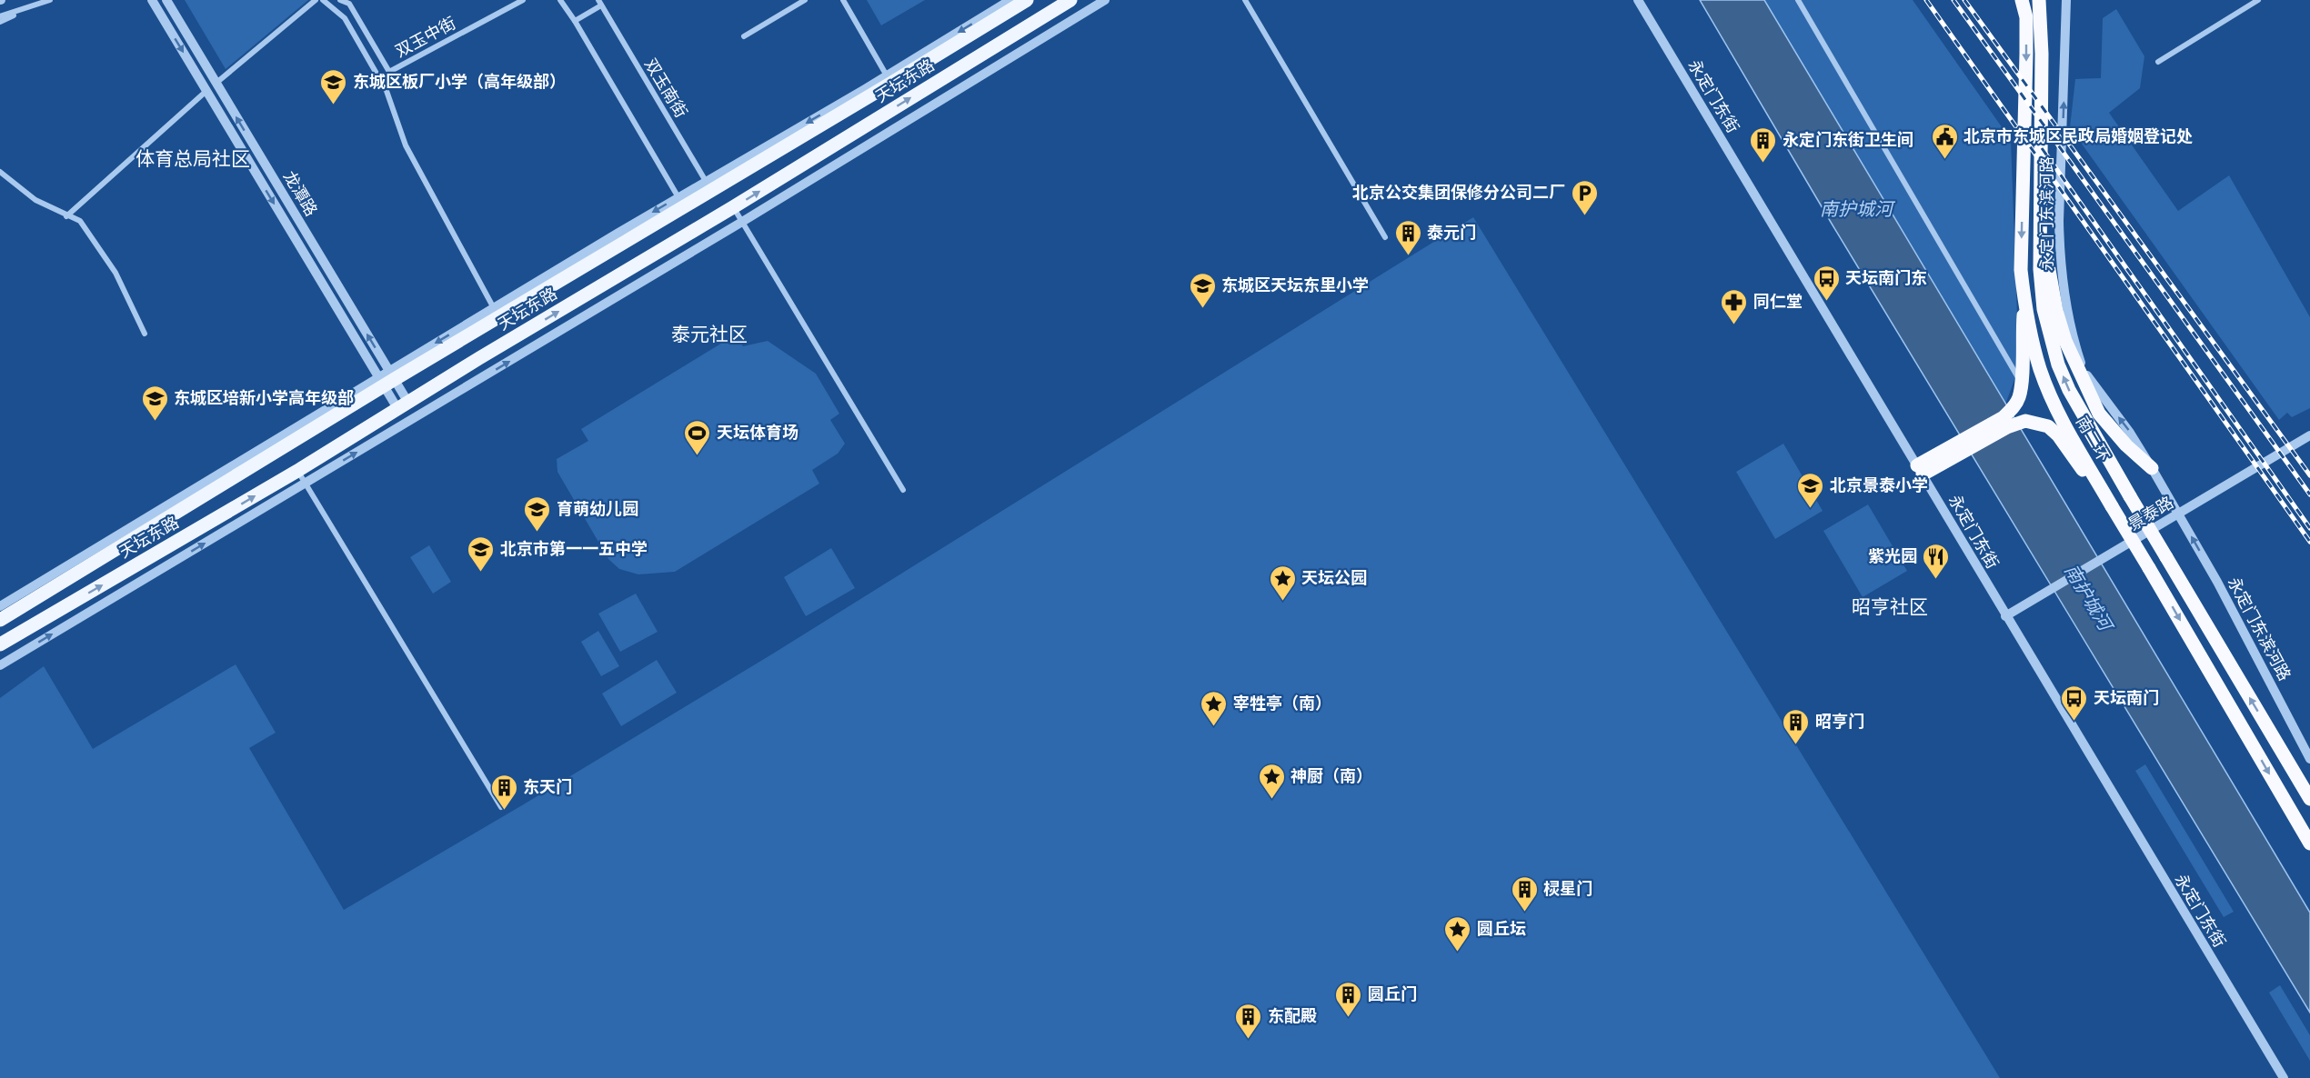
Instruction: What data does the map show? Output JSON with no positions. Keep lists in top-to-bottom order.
{
  "streets": {
    "highway": ["南二环"],
    "main road": ["天坛东路"],
    "street": [
      "双玉中街",
      "双玉南街",
      "永定门东街",
      "龙潭路",
      "永定门东滨河路",
      "景泰路"
    ]
  },
  "crossings": [
    ["天坛东路", "双玉南街"],
    ["天坛东路", "龙潭路"],
    ["永定门东街", "景泰路"],
    ["永定门东滨河路", "景泰路"]
  ],
  "one_way": ["永定门东滨河路"],
  "districts": ["体育总局社区", "泰元社区", "昭亨社区"],
  "water": ["南护城河"],
  "places": {
    "school or university": [
      "东城区板厂小学（高年级部）",
      "东城区天坛东里小学",
      "东城区培新小学高年级部",
      "北京景泰小学",
      "育萌幼儿园",
      "北京市第一一五中学"
    ],
    "public building": ["北京市东城区民政局婚姻登记处"],
    "building": [
      "永定门东街卫生间",
      "泰元门",
      "昭亨门",
      "东天门",
      "棂星门",
      "圆丘门",
      "东配殿"
    ],
    "parking": ["北京公交集团保修分公司二厂"],
    "bus stop": ["天坛南门东", "天坛南门"],
    "pharmacy": ["同仁堂"],
    "sports": ["天坛体育场"],
    "restaurant": ["紫光园"],
    "place": [
      "天坛公园",
      "宰牲亭（南）",
      "神厨（南）",
      "圆丘坛"
    ]
  }
}
